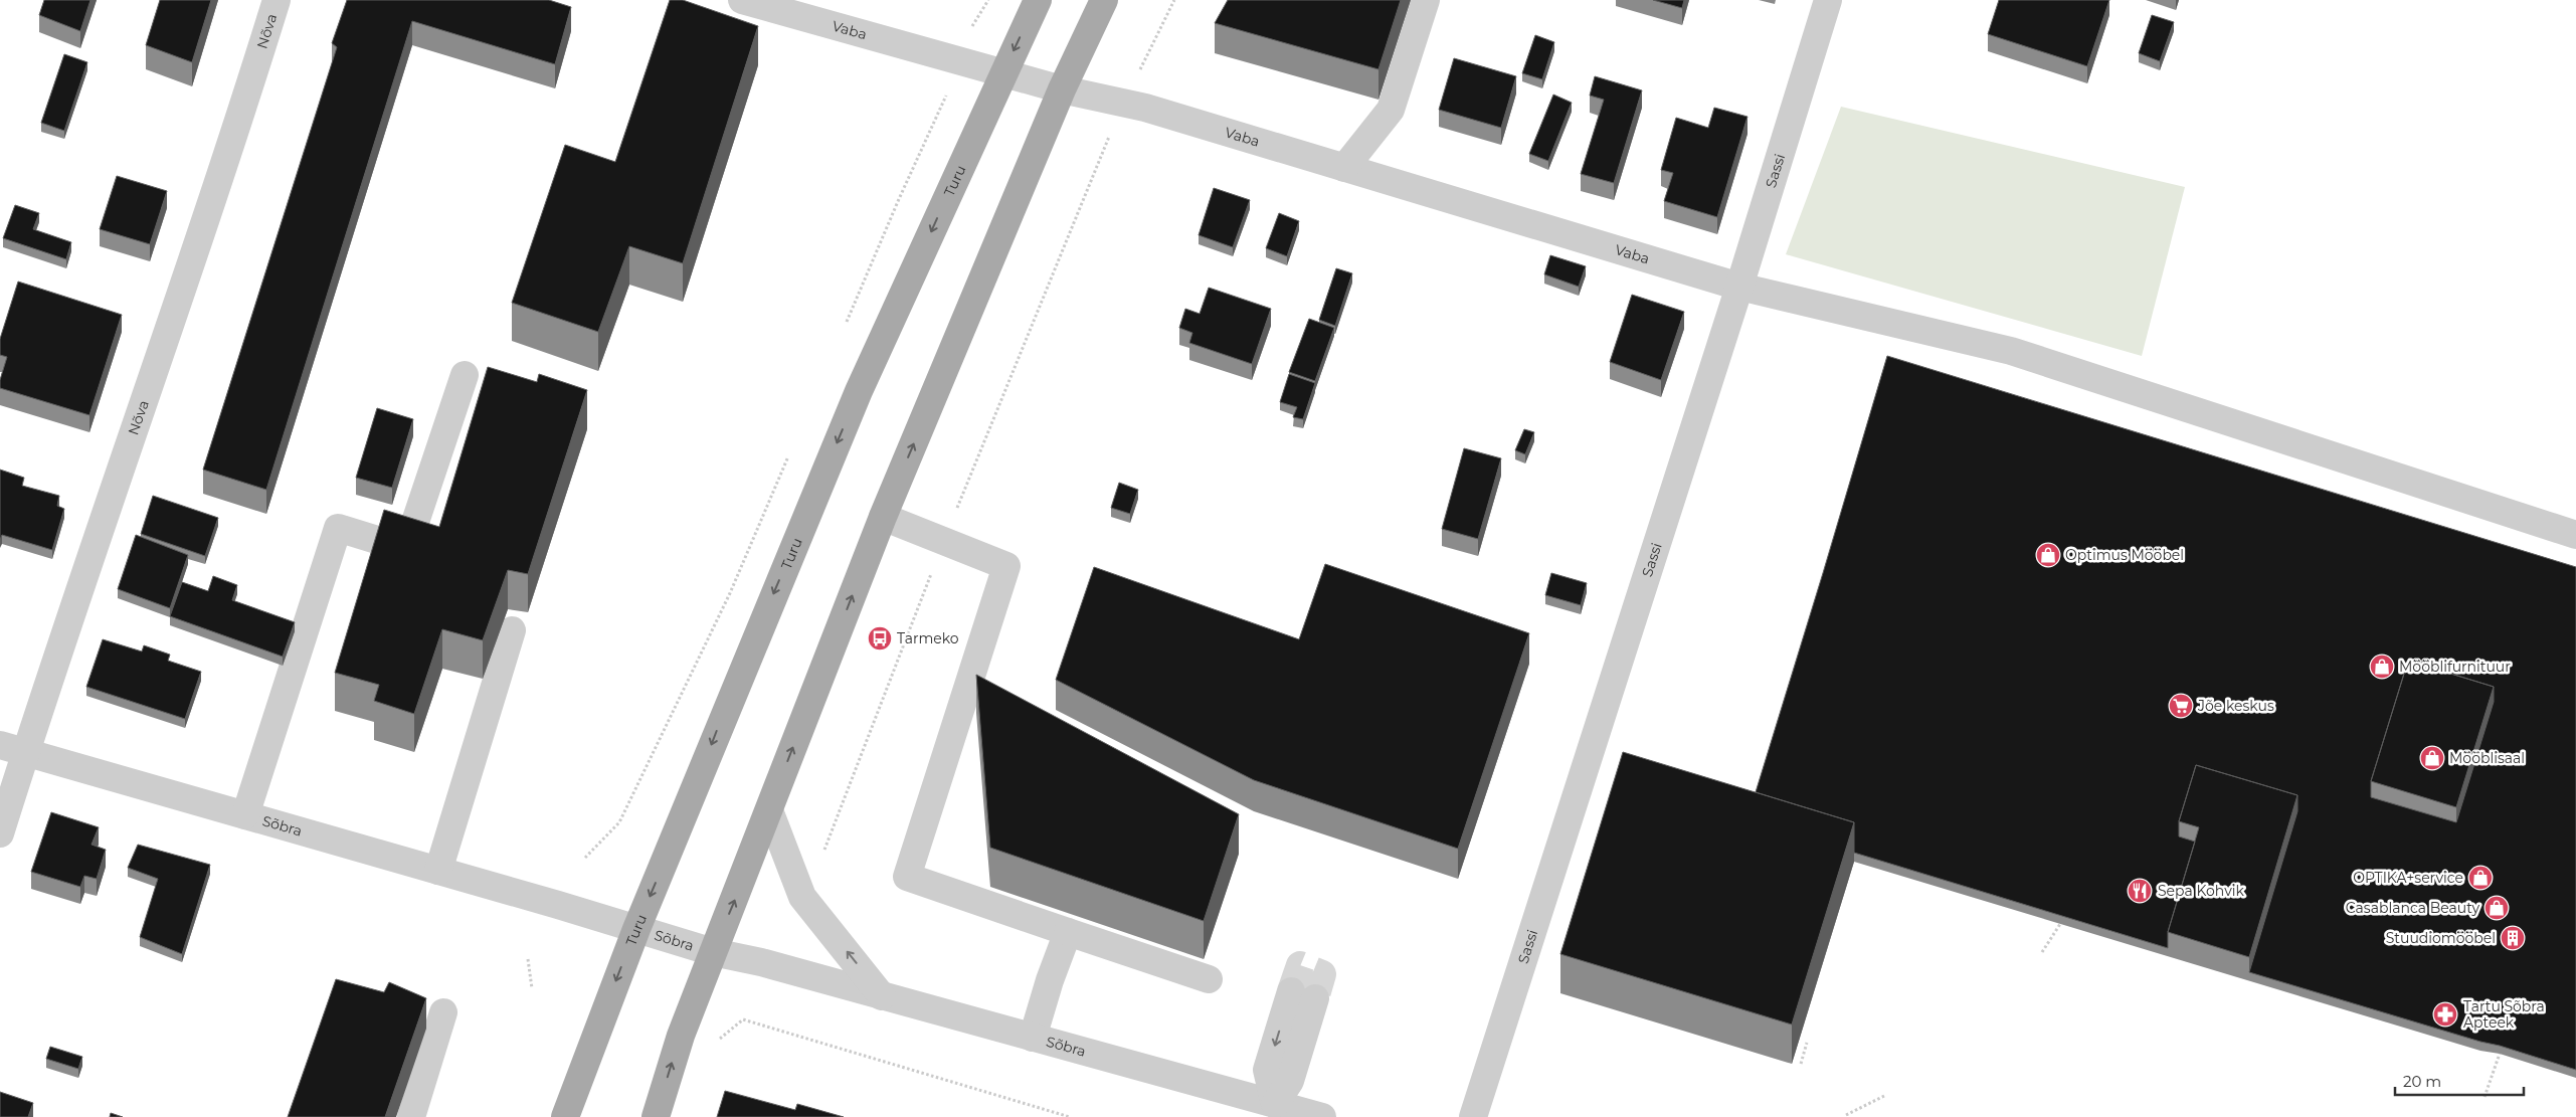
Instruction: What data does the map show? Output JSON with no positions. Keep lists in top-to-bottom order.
{
  "streets": {
    "main road": ["Turu"],
    "street": [
      "Nõva",
      "Vaba",
      "Sassi",
      "Sõbra"
    ]
  },
  "crossings": [
    ["Nõva", "Sõbra"],
    ["Vaba", "Sassi"],
    ["Vaba", "Turu"],
    ["Turu", "Sõbra"]
  ],
  "places": {
    "shop": [
      "Optimus Mööbel",
      "Mööblifurnituur",
      "Mööblisaal",
      "OPTIKA+service",
      "Casablanca Beauty"
    ],
    "bus stop": ["Tarmeko"],
    "supermarket": ["Jõe keskus"],
    "restaurant": ["Sepa Kohvik"],
    "building": ["Stuudiomööbel"],
    "pharmacy": ["Tartu Sõbra Apteek"]
  },
  "scale_bar": "20 m"
}
